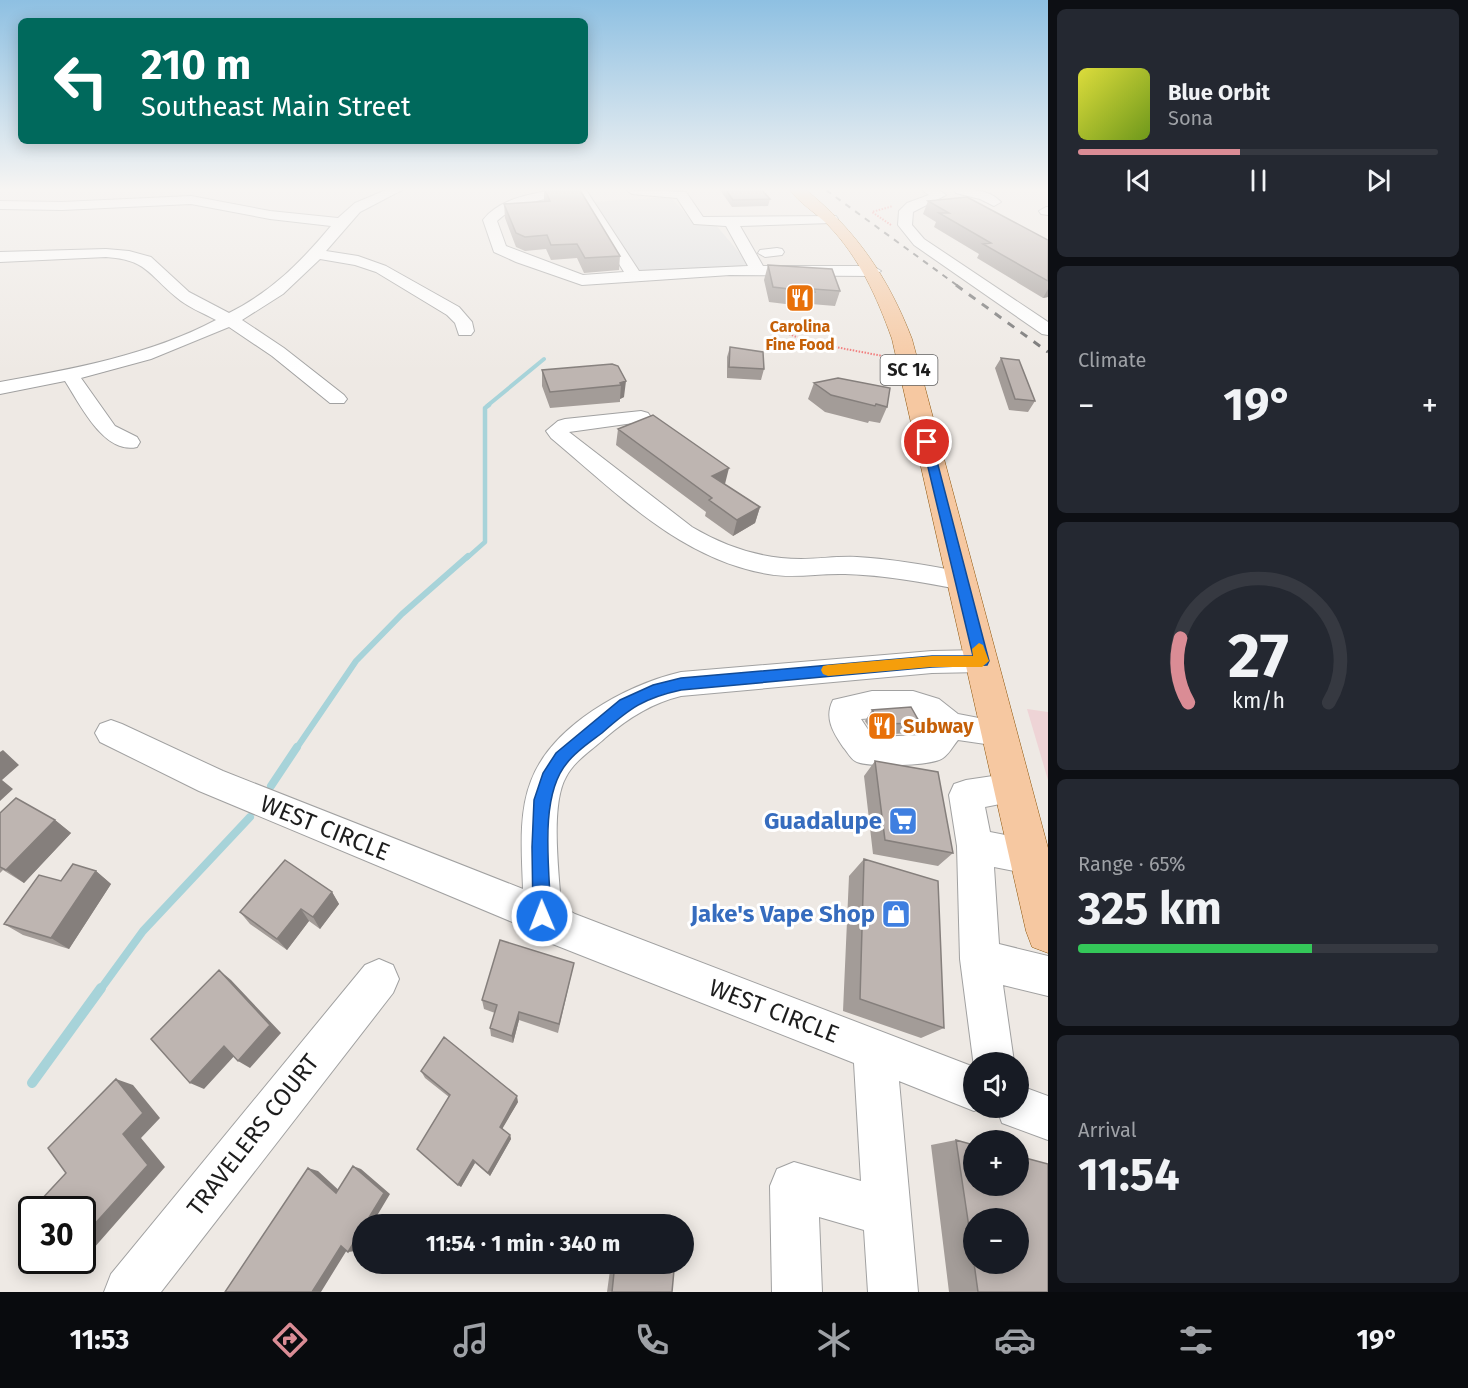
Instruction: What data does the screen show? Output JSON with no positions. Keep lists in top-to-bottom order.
{
  "streets": {
    "main road": ["SC 14"],
    "street": ["WEST CIRCLE", "TRAVELERS COURT"]
  },
  "places": {
    "restaurant": ["Carolina Fine Food", "Subway"],
    "supermarket": ["Guadalupe"],
    "shop": ["Jake's Vape Shop"]
  },
  "page": {
    "turn": ["210 m", "Southeast Main Street"],
    "song": ["Blue Orbit", "Sona"],
    "tile": [
      "Climate",
      ["Range · 65%", "325 km"],
      ["Arrival", "11:54"]
    ],
    "heat": ["−", "19°", "+"],
    "map_buttons": ["+", "−"],
    "limit": "30",
    "trip": "11:54 · 1 min · 340 m",
    "tabs": ["11:53", "19°"],
    "gauge": ["27", "km/h"]
  }
}
